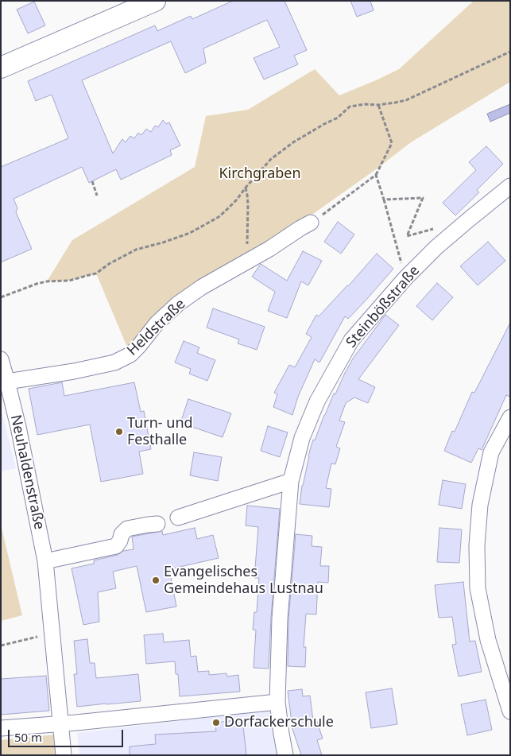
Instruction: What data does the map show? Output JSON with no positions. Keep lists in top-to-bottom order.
{
  "streets": {
    "street": ["Steinbößstraße", "Heldstraße", "Neuhaldenstraße"]
  },
  "crossings": [
    ["Heldstraße", "Neuhaldenstraße"]
  ],
  "parks": ["Kirchgraben"],
  "places": ["Turn- und Festhalle", "Evangelisches Gemeindehaus Lustnau", "Dorfackerschule"],
  "scale_bar": "50 m"
}
